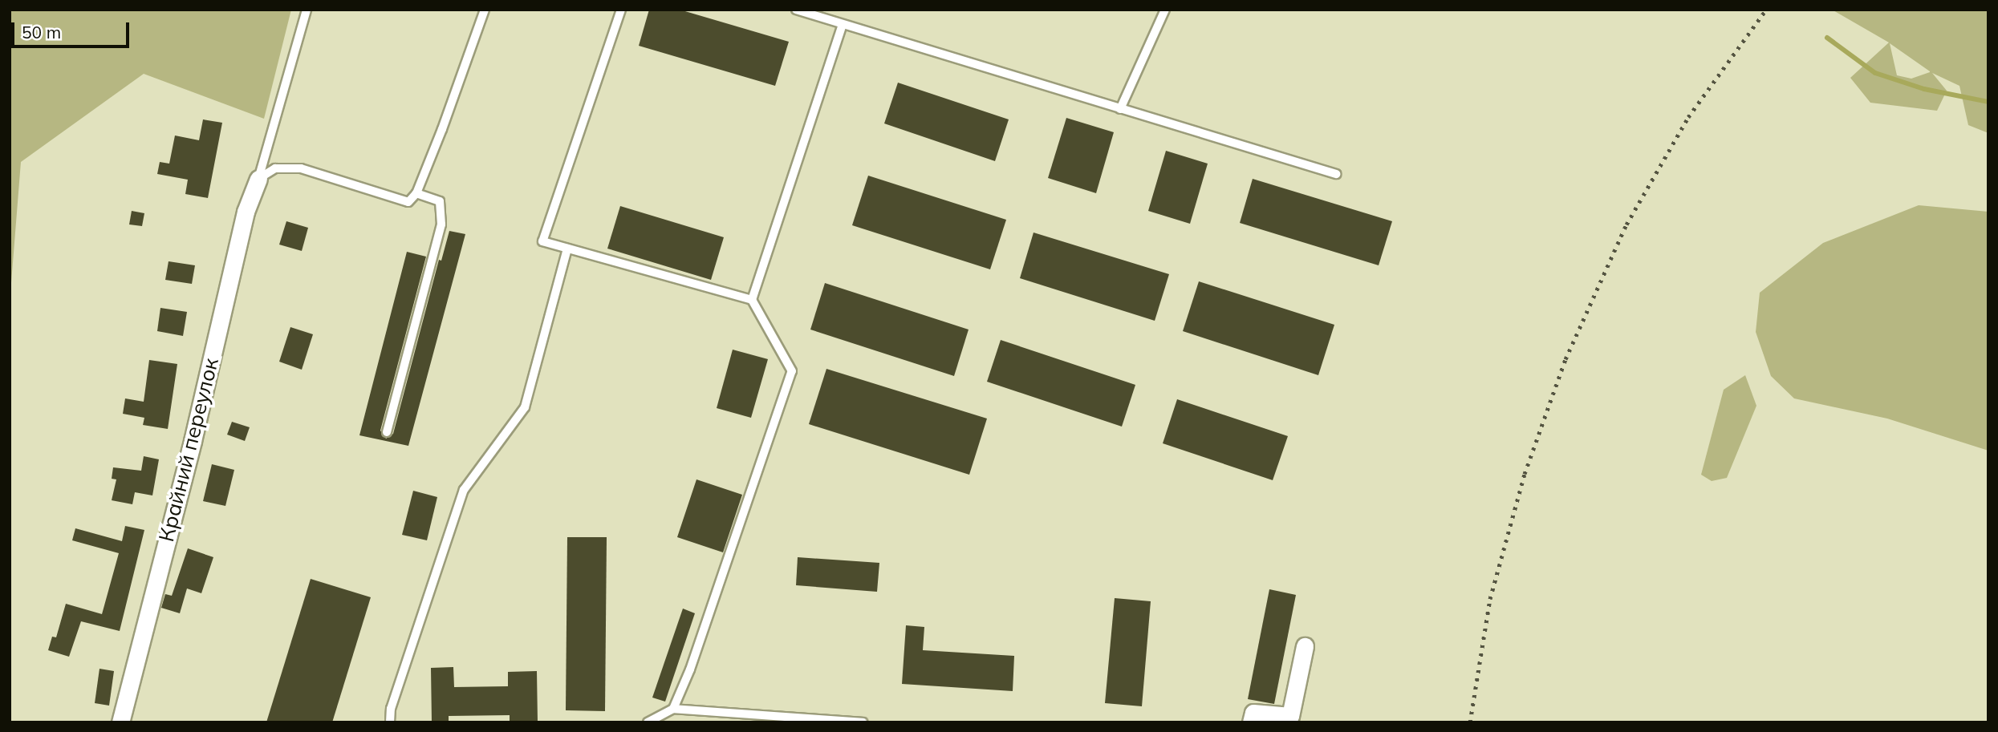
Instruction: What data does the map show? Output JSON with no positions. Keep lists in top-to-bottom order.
{
  "streets": {
    "street": ["Крайний переулок"]
  },
  "scale_bar": "50 m"
}
